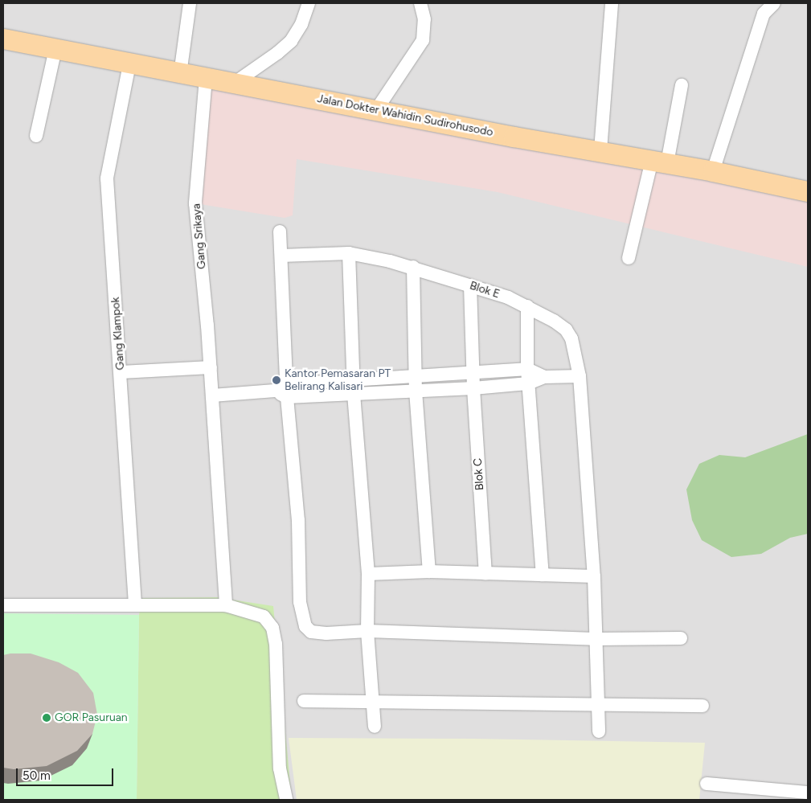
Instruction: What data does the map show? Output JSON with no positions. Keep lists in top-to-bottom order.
{
  "streets": {
    "main road": ["Jalan Dokter Wahidin Sudirohusodo"],
    "street": [
      "Gang Srikaya",
      "Blok E",
      "Gang Klampok",
      "Blok C"
    ]
  },
  "crossings": [
    ["Jalan Dokter Wahidin Sudirohusodo", "Gang Srikaya"],
    ["Jalan Dokter Wahidin Sudirohusodo", "Gang Klampok"],
    ["Blok E", "Blok C"]
  ],
  "places": ["Kantor Pemasaran PT Belirang Kalisari", "GOR Pasuruan"],
  "scale_bar": "50 m"
}
